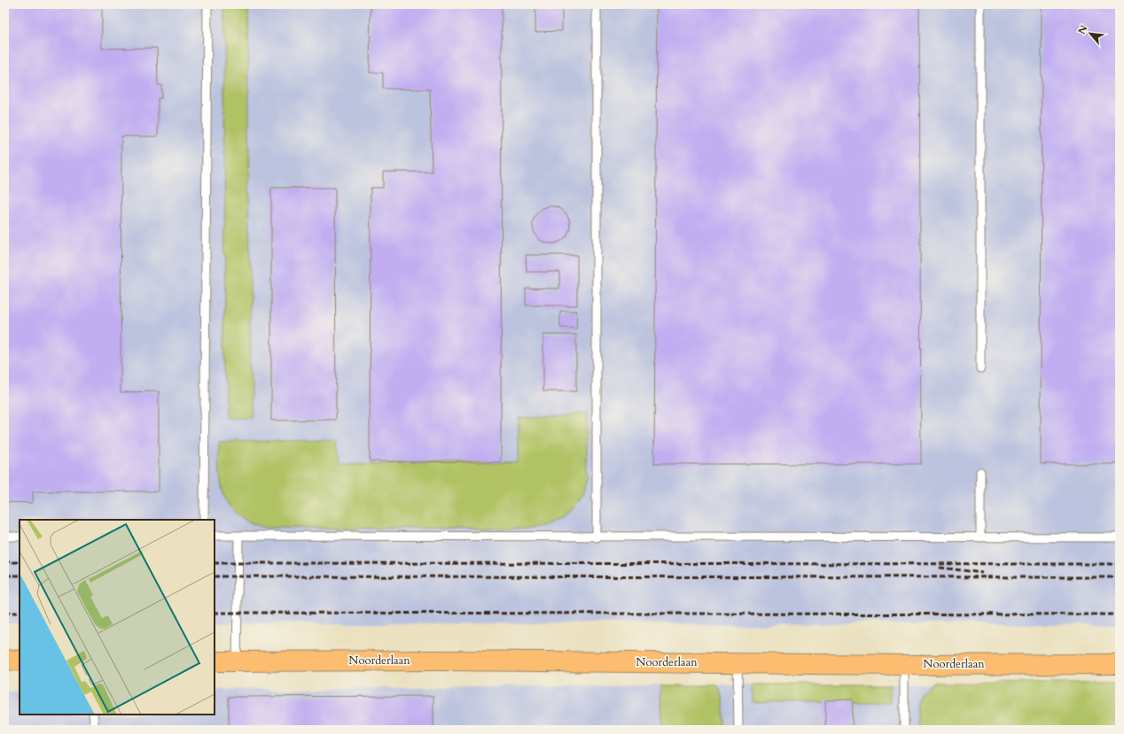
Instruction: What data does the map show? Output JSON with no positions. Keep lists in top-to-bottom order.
{
  "streets": {
    "main road": ["Noorderlaan"]
  },
  "north": "top left"
}
